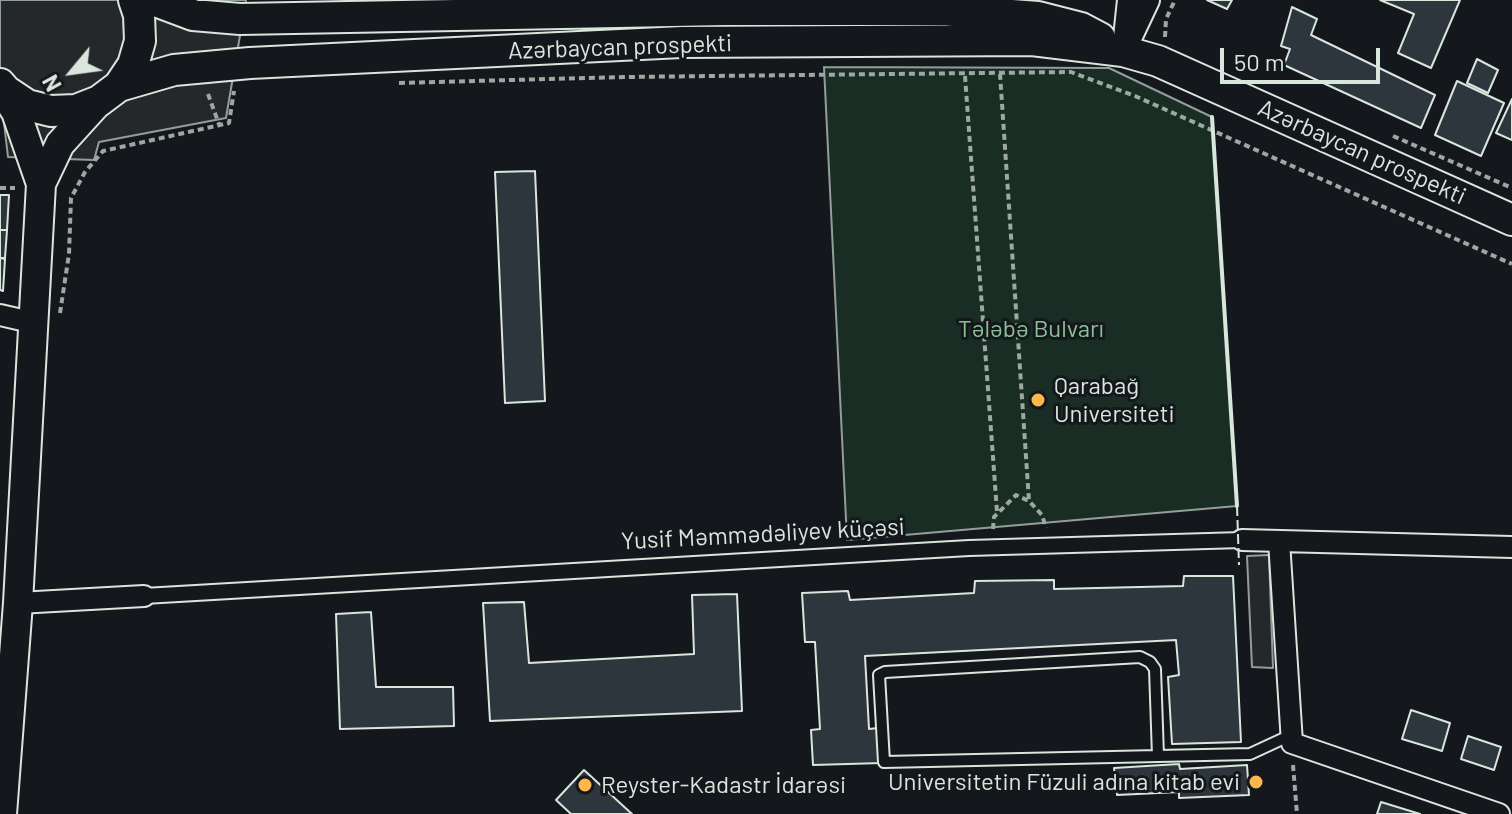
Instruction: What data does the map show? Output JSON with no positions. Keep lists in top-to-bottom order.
{
  "streets": {
    "main road": ["Azərbaycan prospekti"],
    "street": ["Yusif Məmmədəliyev küçəsi"]
  },
  "parks": ["Tələbə Bulvarı"],
  "places": ["Qarabağ Universiteti", "Universitetin Füzuli adına kitab evi", "Reyster-Kadastr İdarəsi"],
  "scale_bar": "50 m",
  "north": "bottom left"
}
